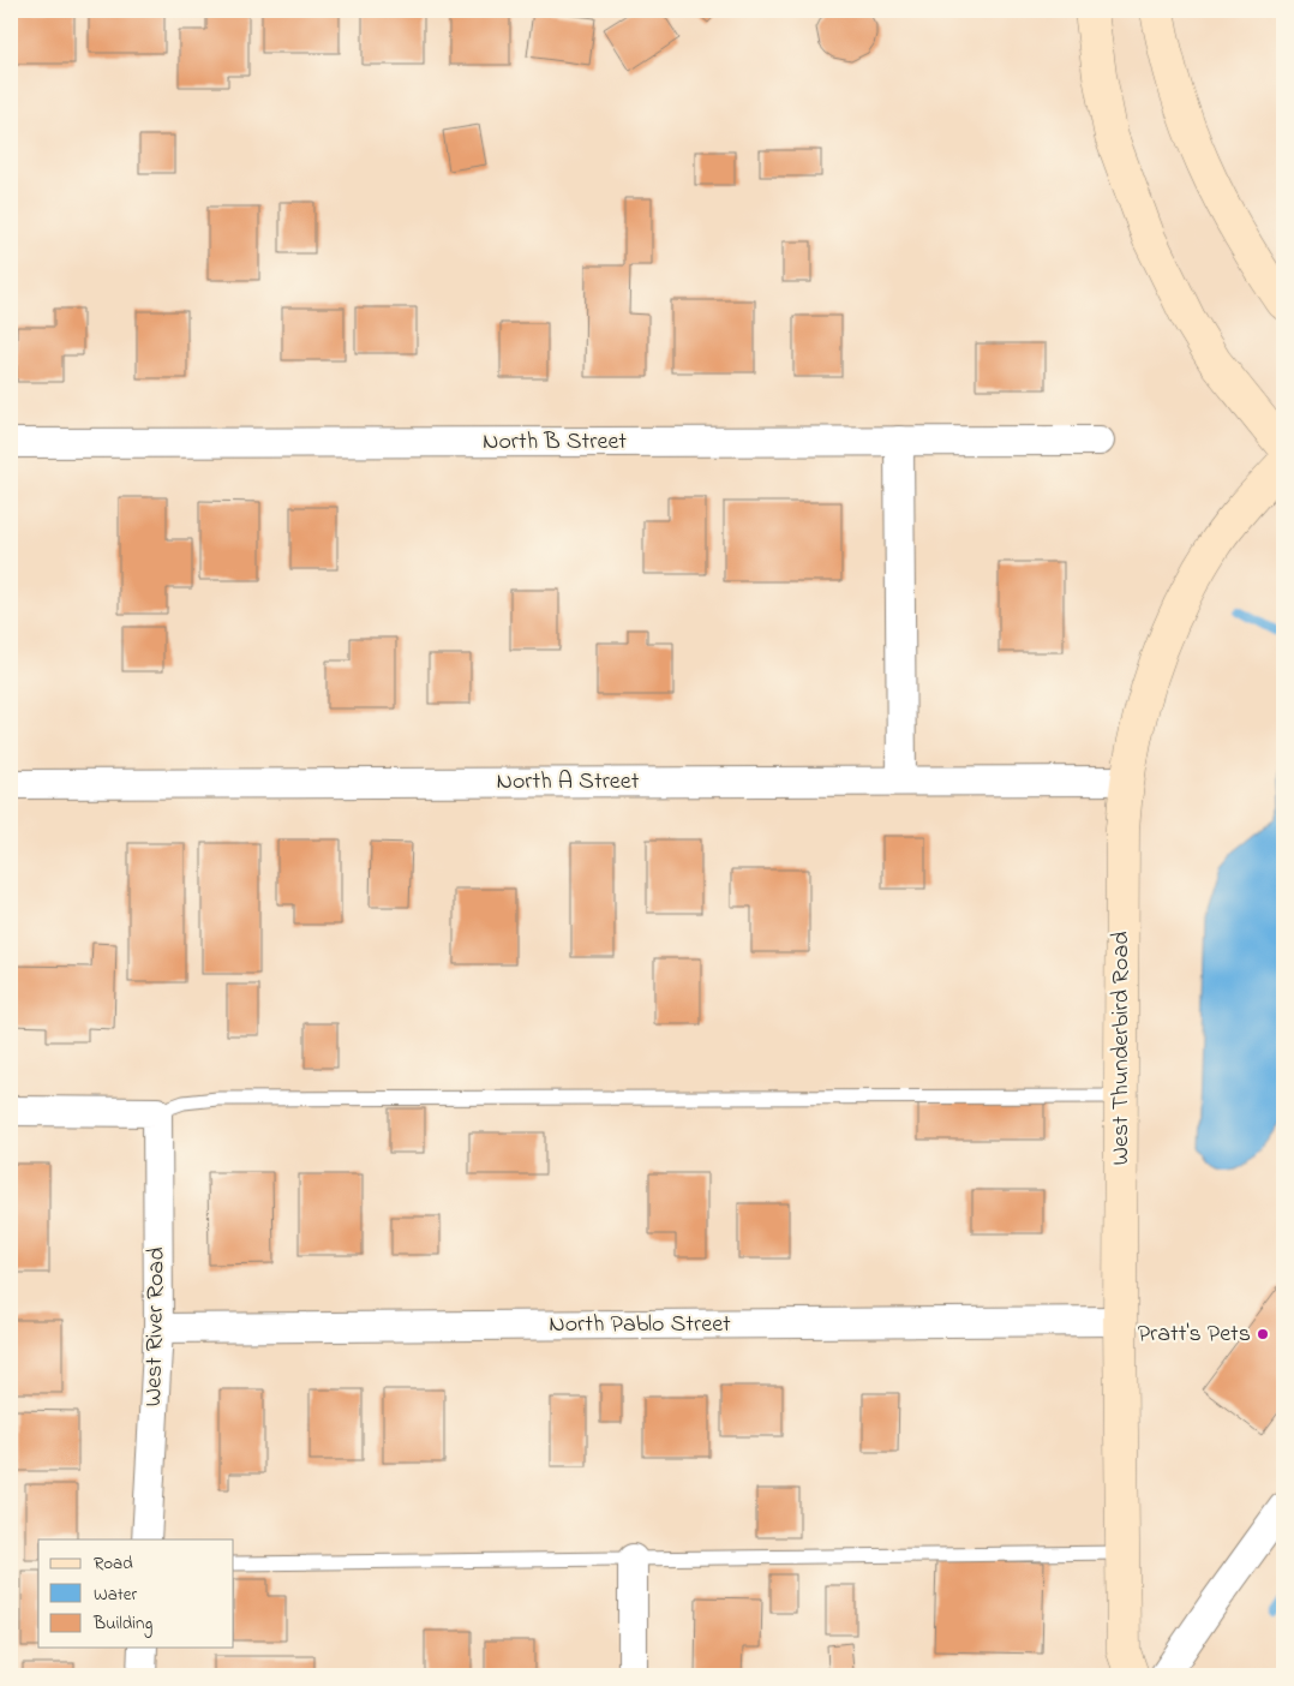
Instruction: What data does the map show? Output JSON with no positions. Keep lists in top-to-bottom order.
{
  "streets": {
    "street": [
      "North B Street",
      "North A Street",
      "West Thunderbird Road",
      "North Pablo Street",
      "West River Road"
    ]
  },
  "crossings": [
    ["North A Street", "West Thunderbird Road"],
    ["West Thunderbird Road", "North Pablo Street"],
    ["North Pablo Street", "West River Road"]
  ],
  "places": ["Pratt's Pets"],
  "legend": ["Road", "Water", "Building"]
}
